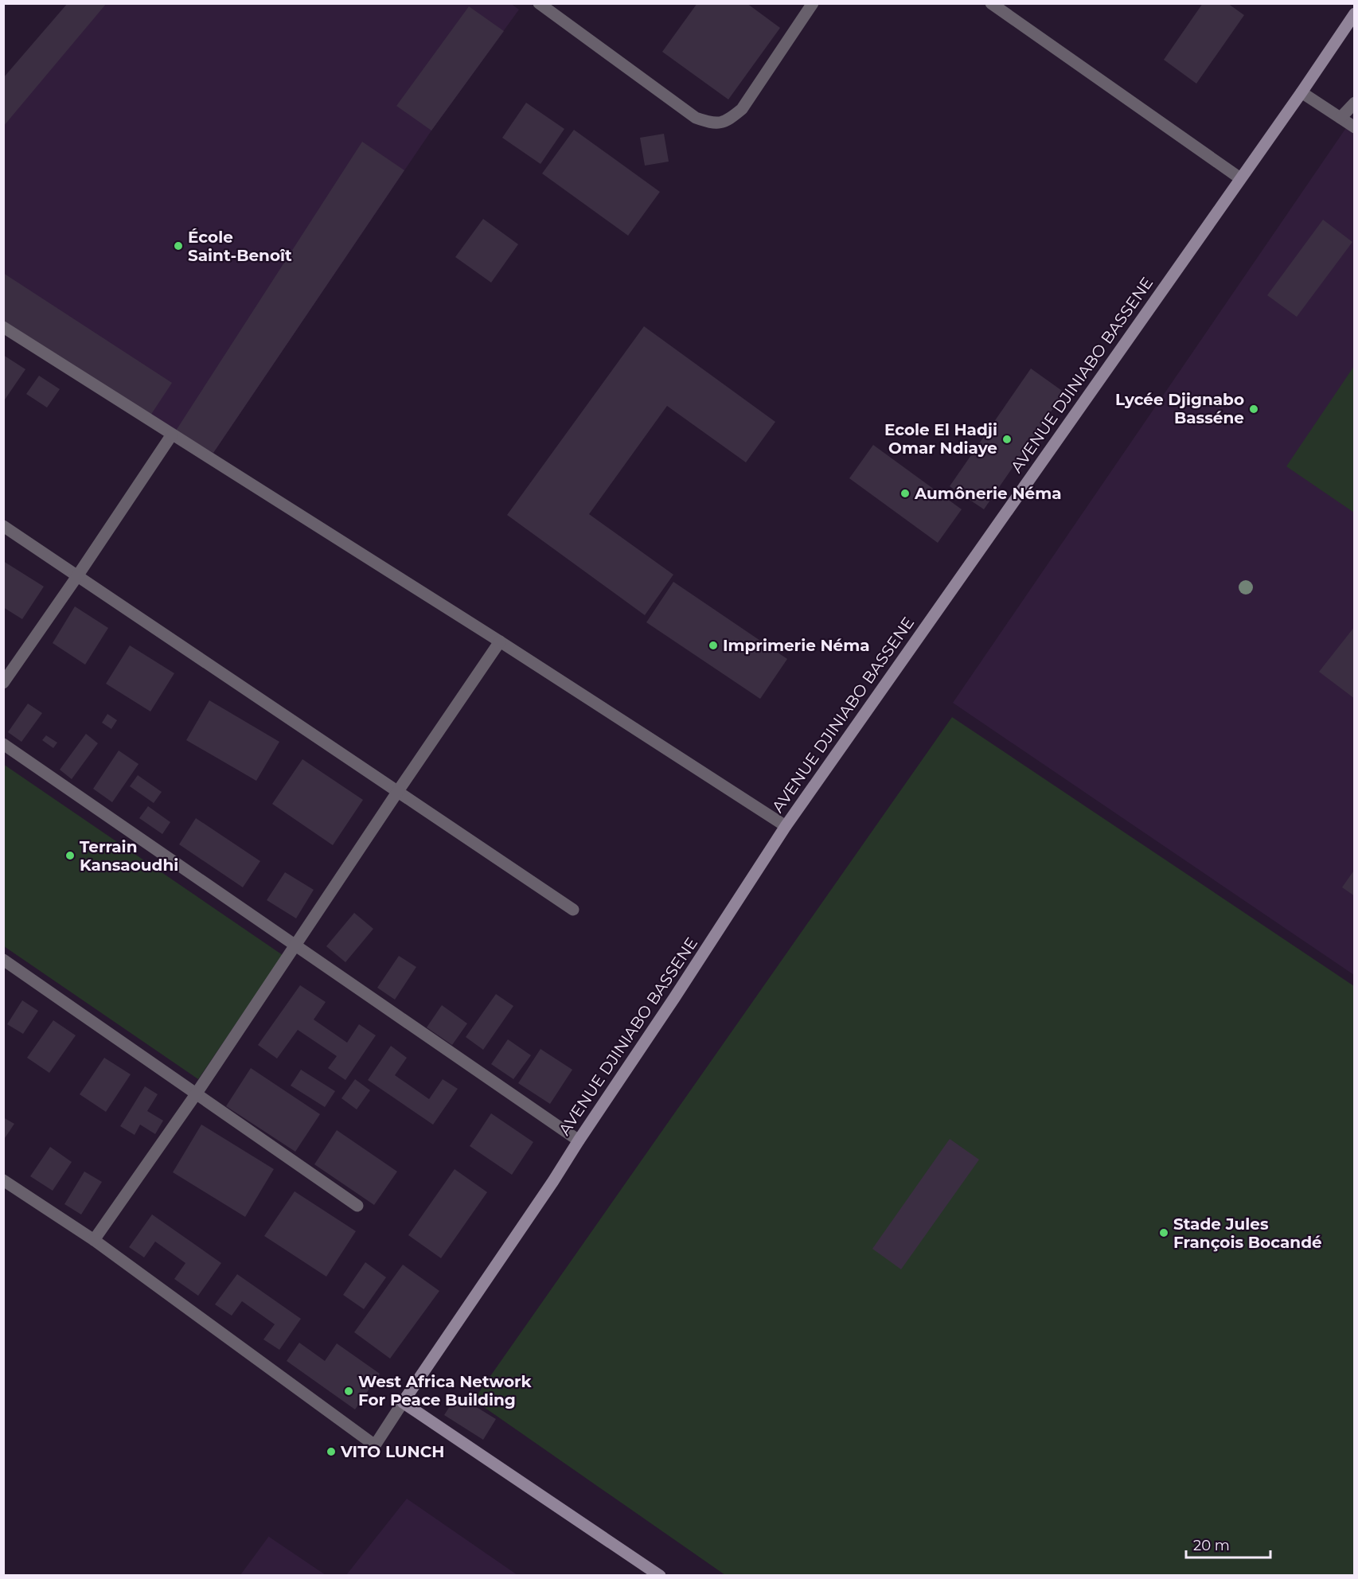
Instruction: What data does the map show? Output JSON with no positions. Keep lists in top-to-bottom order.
{
  "streets": {
    "main road": ["AVENUE DJINIABO BASSENE"]
  },
  "places": [
    "École Saint-Benoît",
    "Lycée Djignabo Basséne",
    "Ecole El Hadji Omar Ndiaye",
    "Aumônerie Néma",
    "Imprimerie Néma",
    "Terrain Kansaoudhi",
    "Stade Jules François Bocandé",
    "West Africa Network For Peace Building",
    "VITO LUNCH"
  ],
  "scale_bar": "20 m"
}
